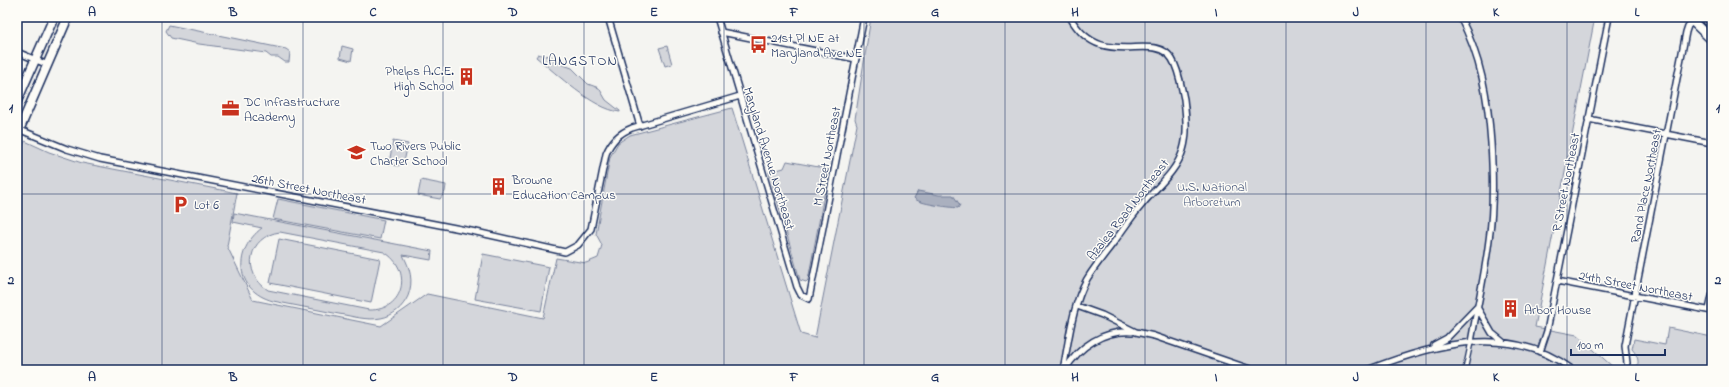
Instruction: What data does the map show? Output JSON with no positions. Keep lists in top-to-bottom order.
{
  "streets": {
    "street": [
      "M Street Northeast",
      "Maryland Avenue Northeast",
      "R Street Northeast",
      "Rand Place Northeast",
      "26th Street Northeast",
      "Azalea Road Northeast",
      "24th Street Northeast"
    ]
  },
  "crossings": [
    ["M Street Northeast", "Maryland Avenue Northeast"],
    ["R Street Northeast", "24th Street Northeast"],
    ["Rand Place Northeast", "24th Street Northeast"]
  ],
  "districts": ["LANGSTON"],
  "parks": ["U.S. National Arboretum"],
  "places": {
    "bus stop": ["21st Pl NE at Maryland Ave NE"],
    "building": ["Phelps A.C.E. High School", "Browne Education Campus", "Arbor House"],
    "office": ["DC Infrastructure Academy"],
    "school or university": ["Two Rivers Public Charter School"],
    "parking": ["Lot 6"]
  },
  "scale_bar": "100 m",
  "grid": {
    "columns": [
      "A",
      "B",
      "C",
      "D",
      "E",
      "F",
      "G",
      "H",
      "I",
      "J",
      "K",
      "L"
    ],
    "rows": ["1", "2"]
  }
}
